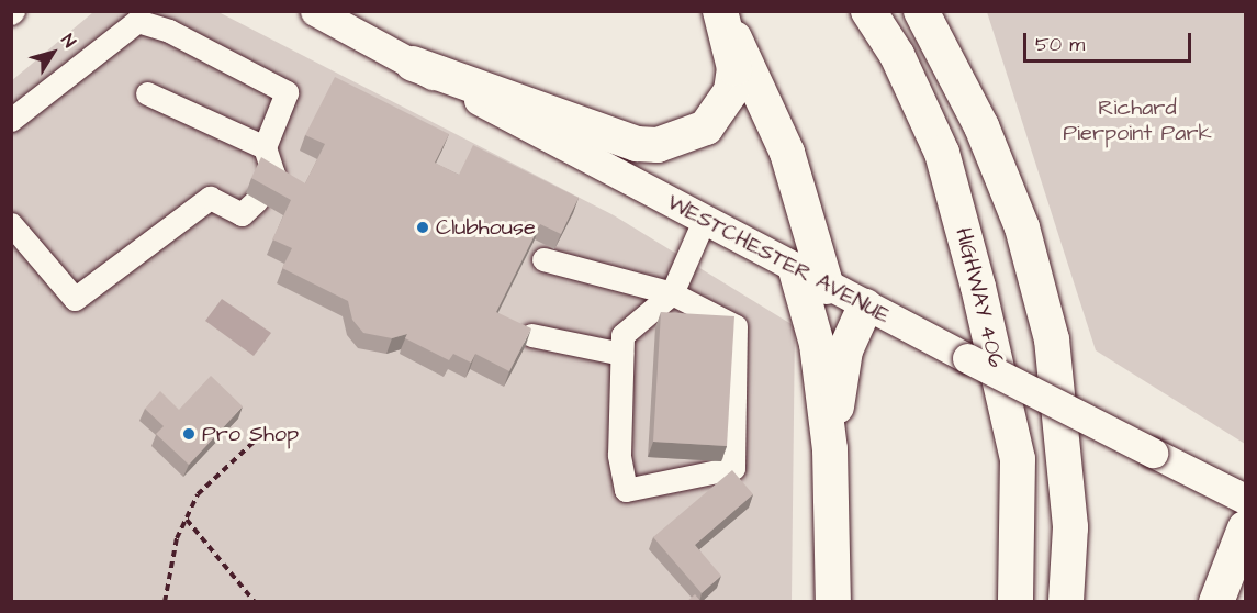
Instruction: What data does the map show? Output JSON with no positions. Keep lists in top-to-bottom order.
{
  "streets": {
    "highway": ["HIGHWAY 406"],
    "main road": ["WESTCHESTER AVENUE"]
  },
  "parks": ["Richard Pierpoint Park"],
  "places": ["Clubhouse", "Pro Shop"],
  "scale_bar": "50 m",
  "north": "top right"
}
